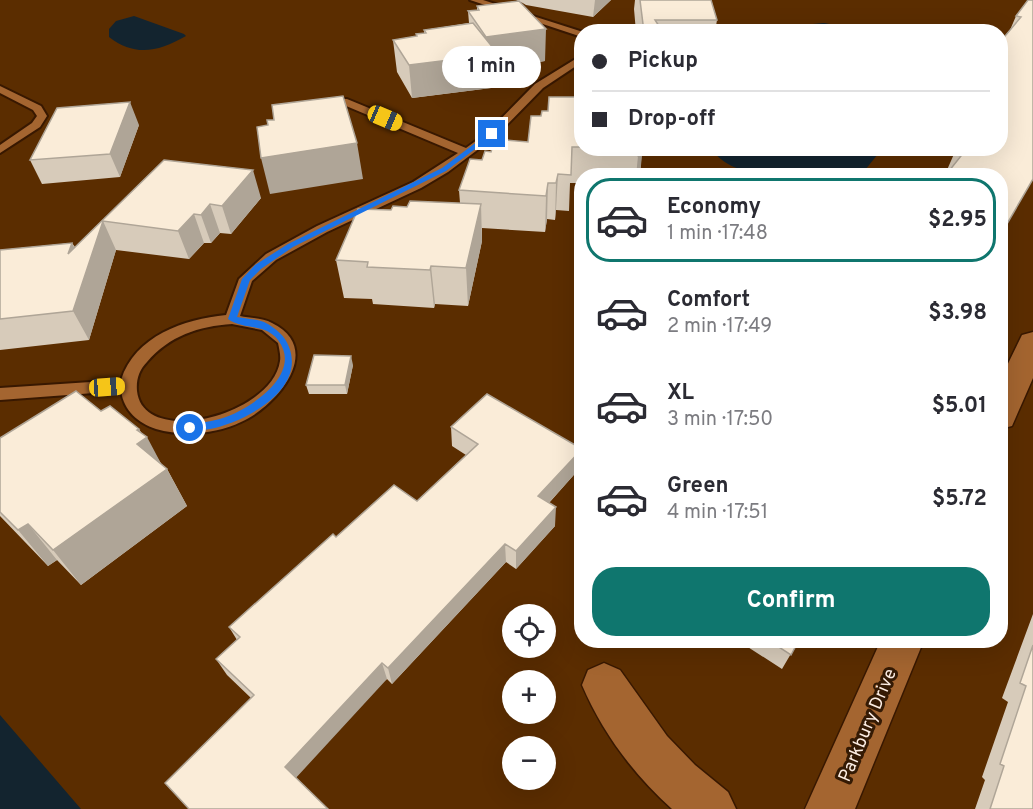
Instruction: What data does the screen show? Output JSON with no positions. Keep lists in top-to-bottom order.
{
  "streets": {
    "street": ["Parkbury Drive"]
  },
  "page": {
    "banner": ["Pickup", "Drop-off"],
    "bubble": "1 min",
    "list": [
      {
        "name": "Economy",
        "note": "1 min · 17:48",
        "value": "$2.95"
      },
      {
        "name": "Comfort",
        "note": "2 min · 17:49",
        "value": "$3.98"
      },
      {
        "name": "XL",
        "note": "3 min · 17:50",
        "value": "$5.01"
      },
      {
        "name": "Green",
        "note": "4 min · 17:51",
        "value": "$5.72"
      }
    ],
    "buttons": "Confirm",
    "map_buttons": ["+", "−"]
  }
}
